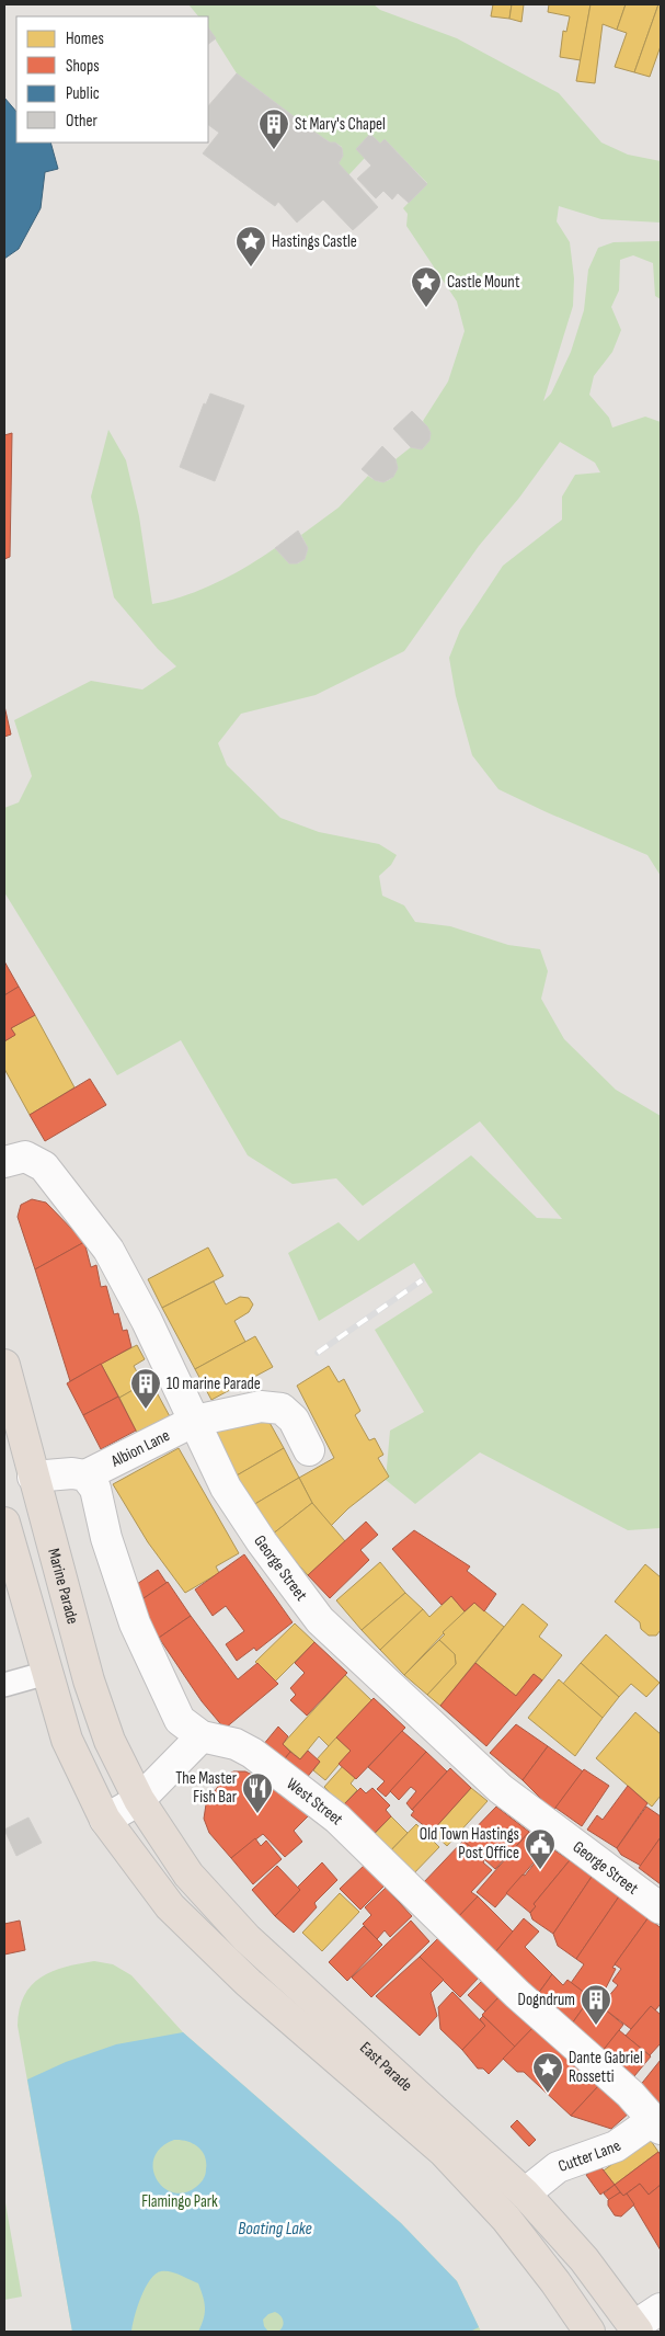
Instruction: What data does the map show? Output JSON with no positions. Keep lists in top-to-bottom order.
{
  "streets": {
    "highway": ["Marine Parade", "East Parade"],
    "street": [
      "Albion Lane",
      "George Street",
      "West Street",
      "Cutter Lane"
    ]
  },
  "crossings": [
    ["Albion Lane", "George Street"],
    ["Albion Lane", "West Street"],
    ["Marine Parade", "East Parade"],
    ["West Street", "Cutter Lane"],
    ["East Parade", "Cutter Lane"]
  ],
  "water": ["Boating Lake"],
  "parks": ["Flamingo Park"],
  "places": {
    "building": ["St Mary's Chapel", "10 marine Parade", "Dogndrum"],
    "place": ["Hastings Castle", "Castle Mount", "Dante Gabriel Rossetti"],
    "restaurant": ["The Master Fish Bar"],
    "public building": ["Old Town Hastings Post Office"]
  },
  "legend": [
    "Homes",
    "Shops",
    "Public",
    "Other"
  ]
}
